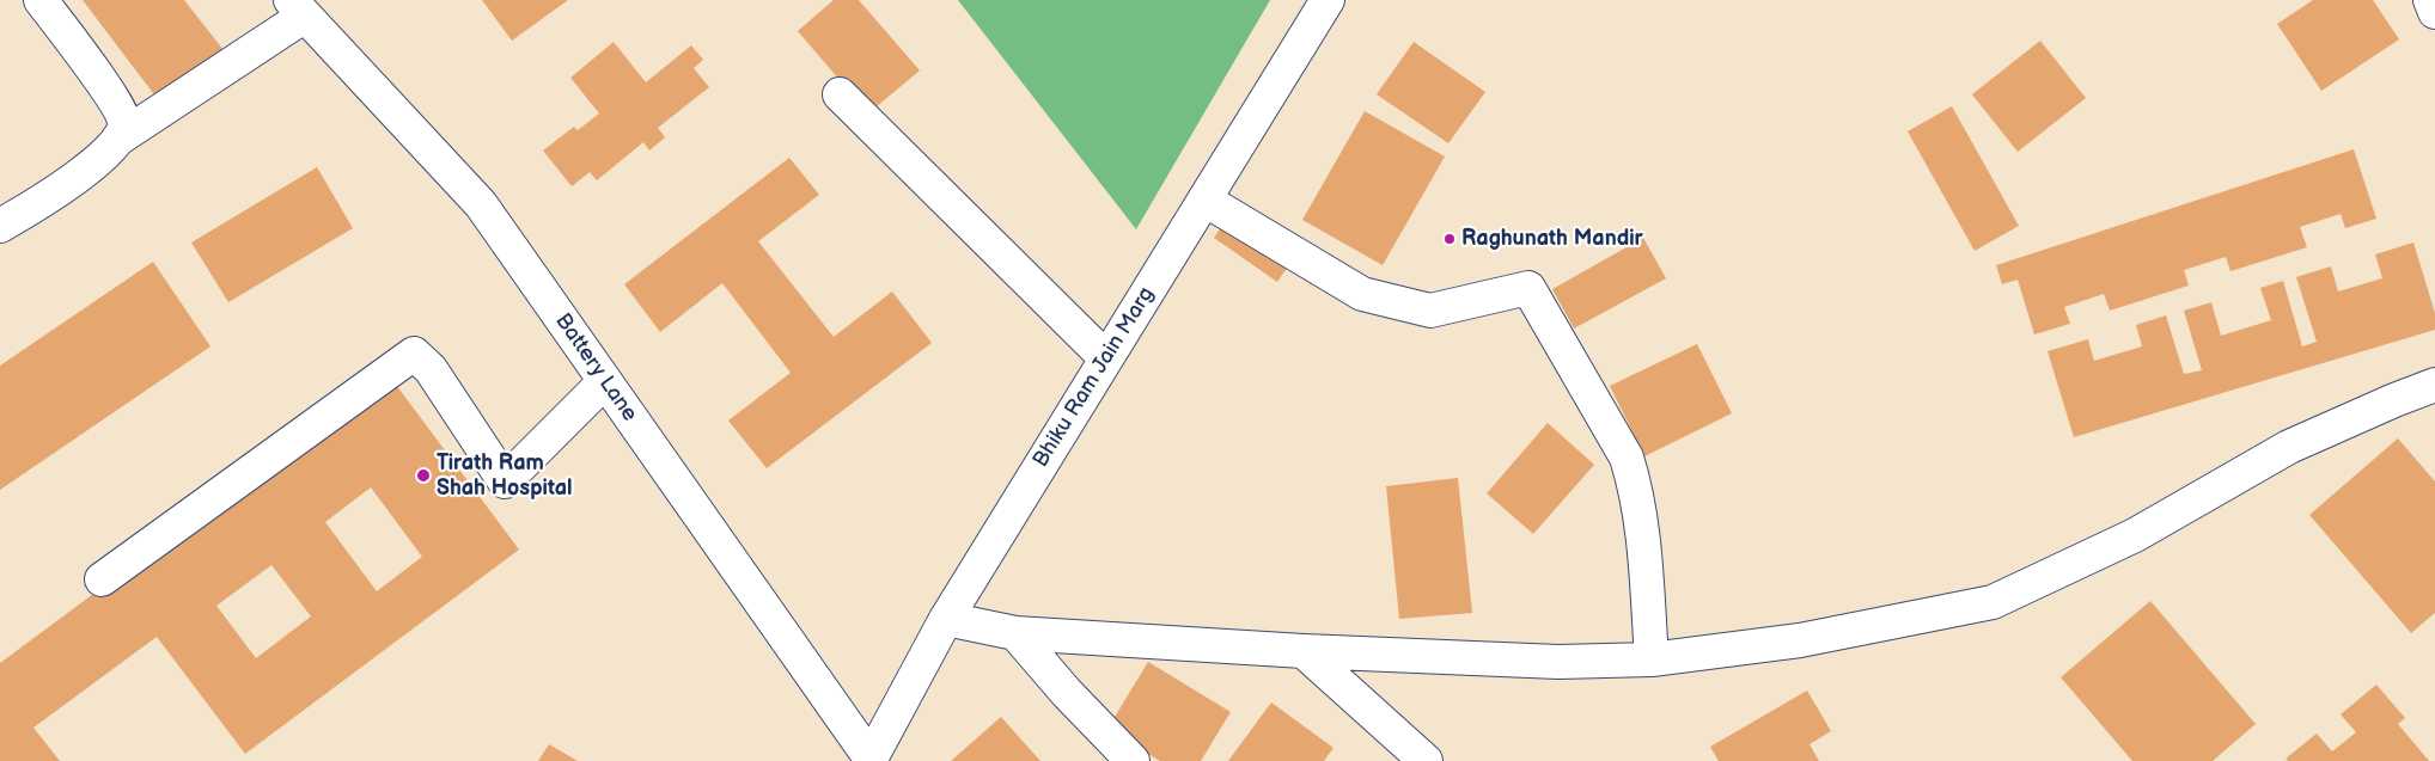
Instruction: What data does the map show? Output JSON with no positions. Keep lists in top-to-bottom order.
{
  "streets": {
    "street": ["Battery Lane", "Bhiku Ram Jain Marg"]
  },
  "crossings": [
    ["Battery Lane", "Bhiku Ram Jain Marg"]
  ],
  "places": ["Raghunath Mandir", "Tirath Ram Shah Hospital"]
}
